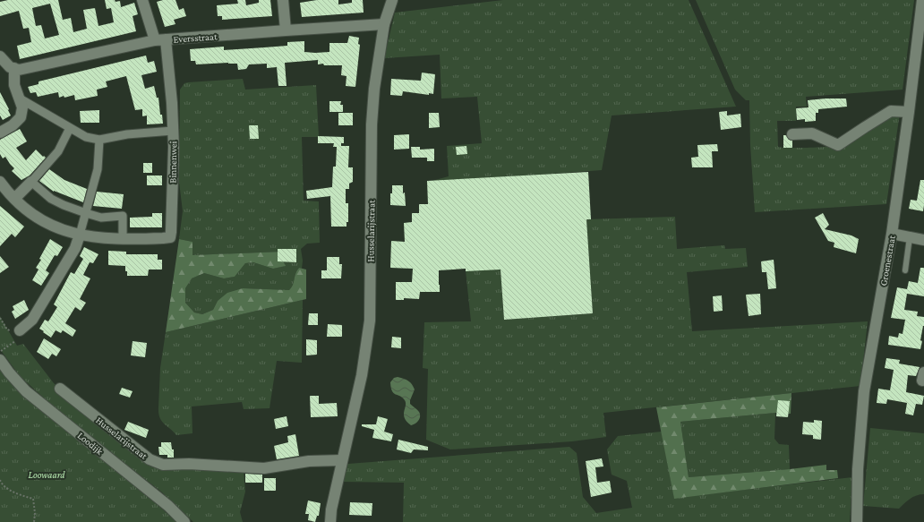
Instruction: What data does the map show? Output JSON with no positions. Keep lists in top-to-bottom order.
{
  "streets": {
    "street": [
      "Eversstraat",
      "Binnenwei",
      "Husselarijstraat",
      "Groenestraat",
      "Loodijk"
    ]
  },
  "crossings": [
    ["Eversstraat", "Binnenwei"],
    ["Eversstraat", "Husselarijstraat"]
  ],
  "parks": ["Loowaard"]
}
